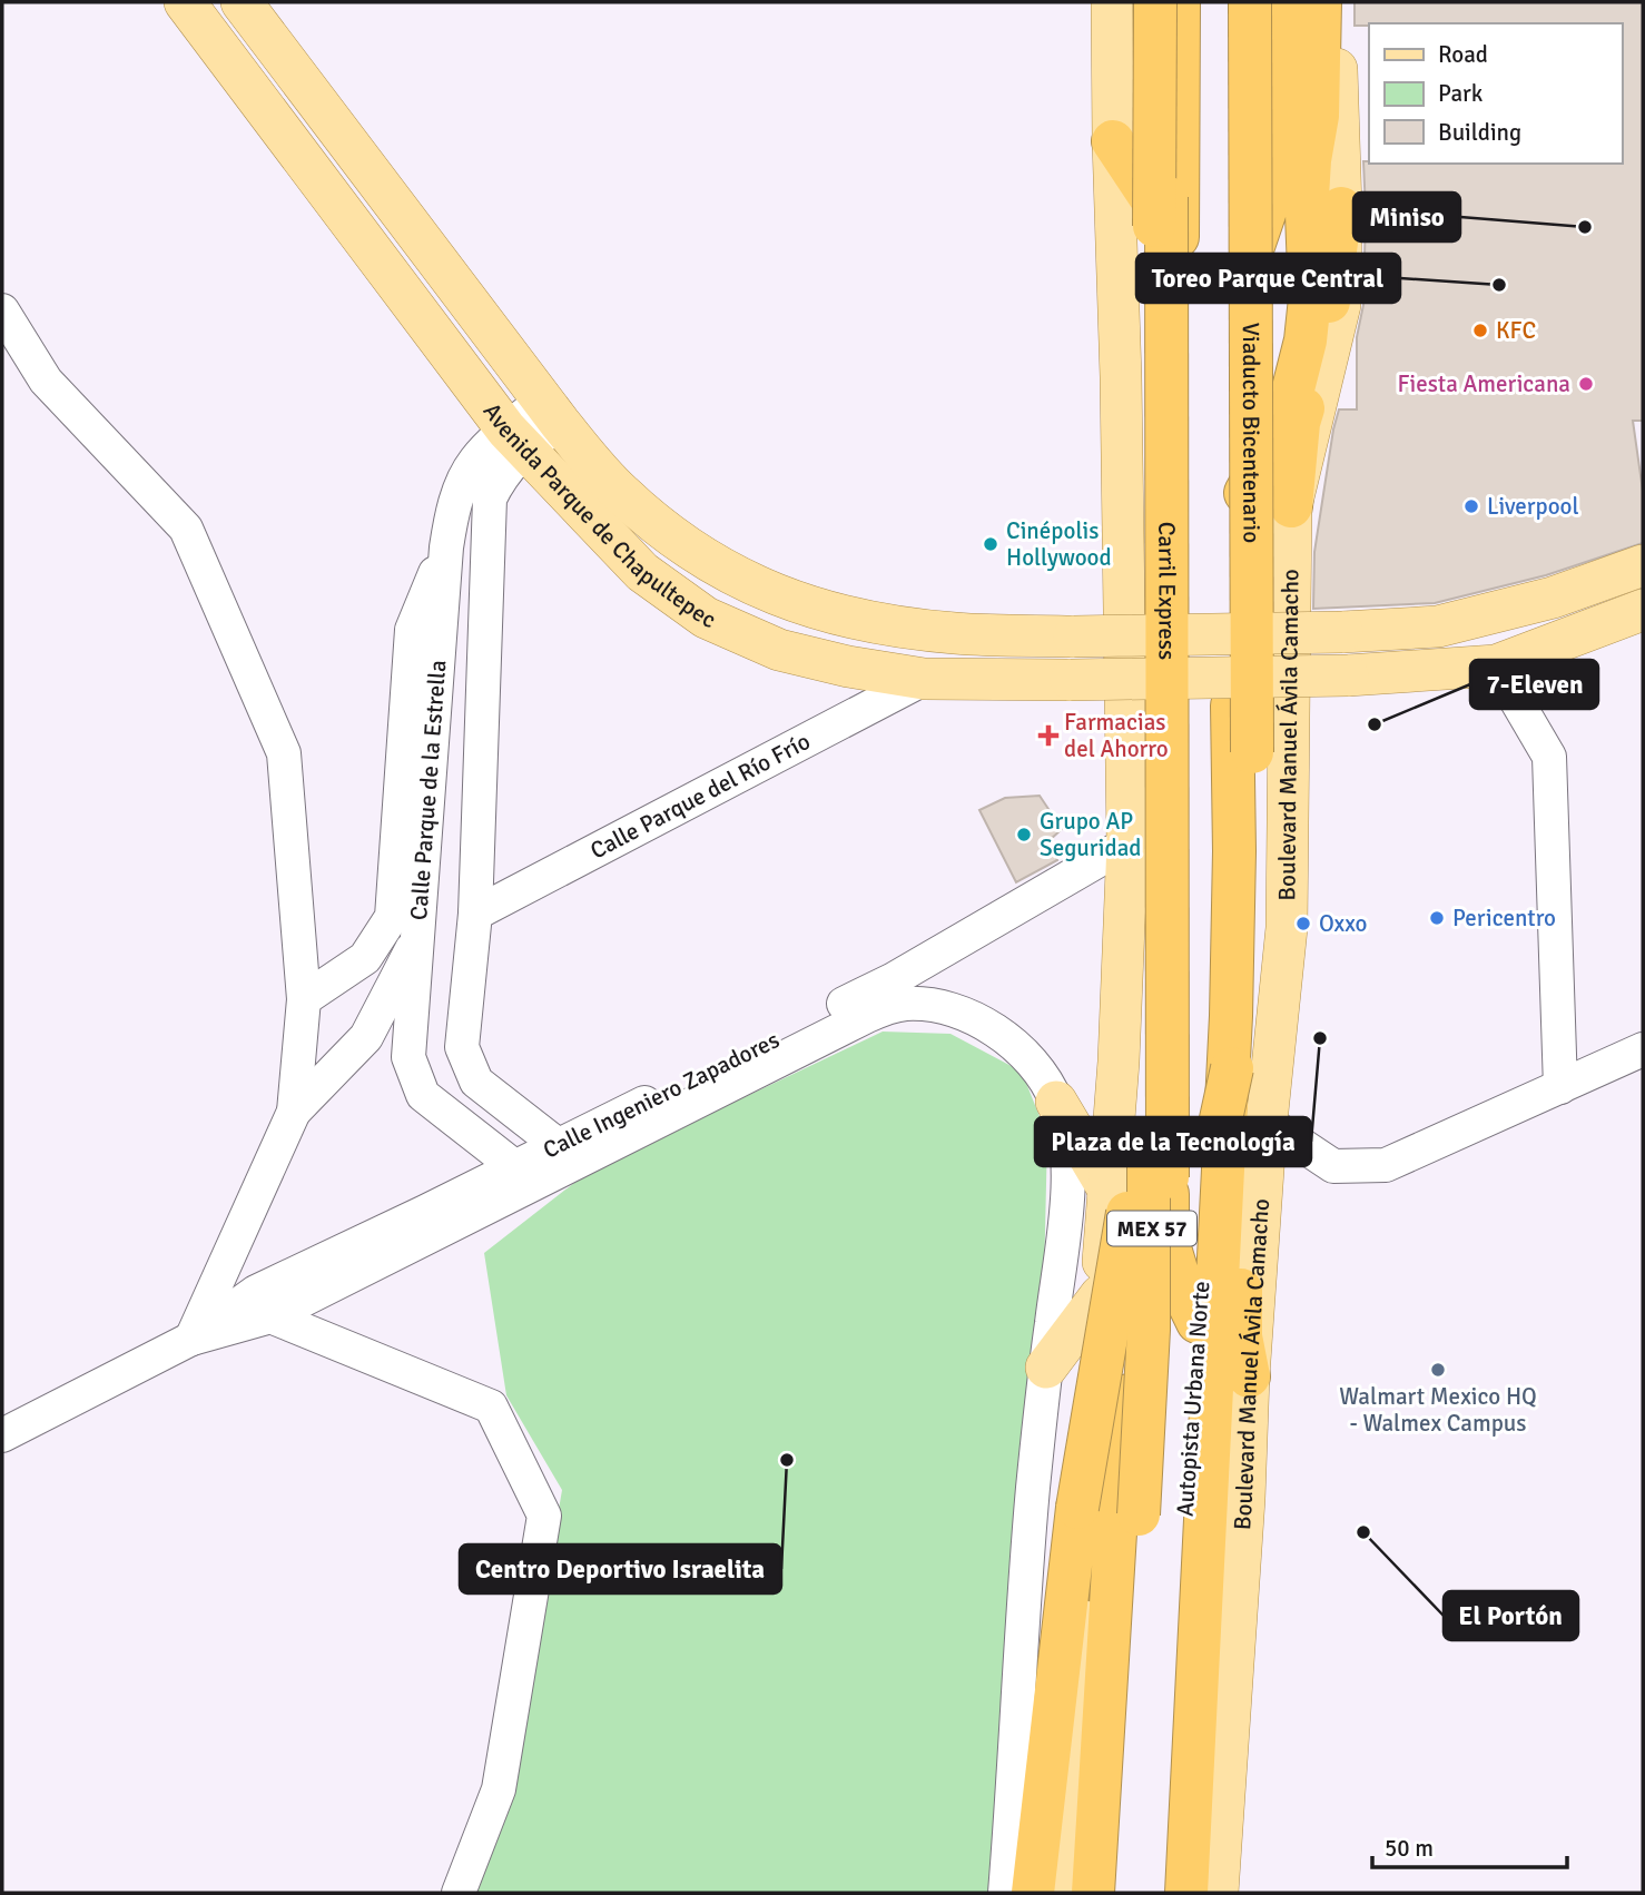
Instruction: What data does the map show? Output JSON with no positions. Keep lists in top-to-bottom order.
{
  "streets": {
    "highway": [
      "Viaducto Bicentenario",
      "Carril Express",
      "Boulevard Manuel Ávila Camacho",
      "MEX 57",
      "Autopista Urbana Norte"
    ],
    "main road": ["Avenida Parque de Chapultepec"],
    "street": ["Calle Parque de la Estrella", "Calle Parque del Río Frío", "Calle Ingeniero Zapadores"]
  },
  "crossings": [
    ["Viaducto Bicentenario", "Autopista Urbana Norte"],
    ["Avenida Parque de Chapultepec", "Calle Parque de la Estrella"],
    ["Avenida Parque de Chapultepec", "Calle Parque del Río Frío"],
    ["Carril Express", "Autopista Urbana Norte"],
    ["Calle Parque de la Estrella", "Calle Parque del Río Frío"],
    ["Calle Parque de la Estrella", "Calle Ingeniero Zapadores"],
    ["Calle Ingeniero Zapadores", "Autopista Urbana Norte"]
  ],
  "places": {
    "other": [
      "Miniso",
      "Toreo Parque Central",
      "KFC",
      "Fiesta Americana",
      "Liverpool",
      "Cinépolis Hollywood",
      "7-Eleven",
      "Grupo AP Seguridad",
      "Pericentro",
      "Oxxo",
      "Plaza de la Tecnología",
      "Walmart Mexico HQ - Walmex Campus",
      "Centro Deportivo Israelita",
      "El Portón"
    ],
    "health": ["Farmacias del Ahorro"]
  },
  "legend": ["Road", "Park", "Building"],
  "scale_bar": "50 m"
}
